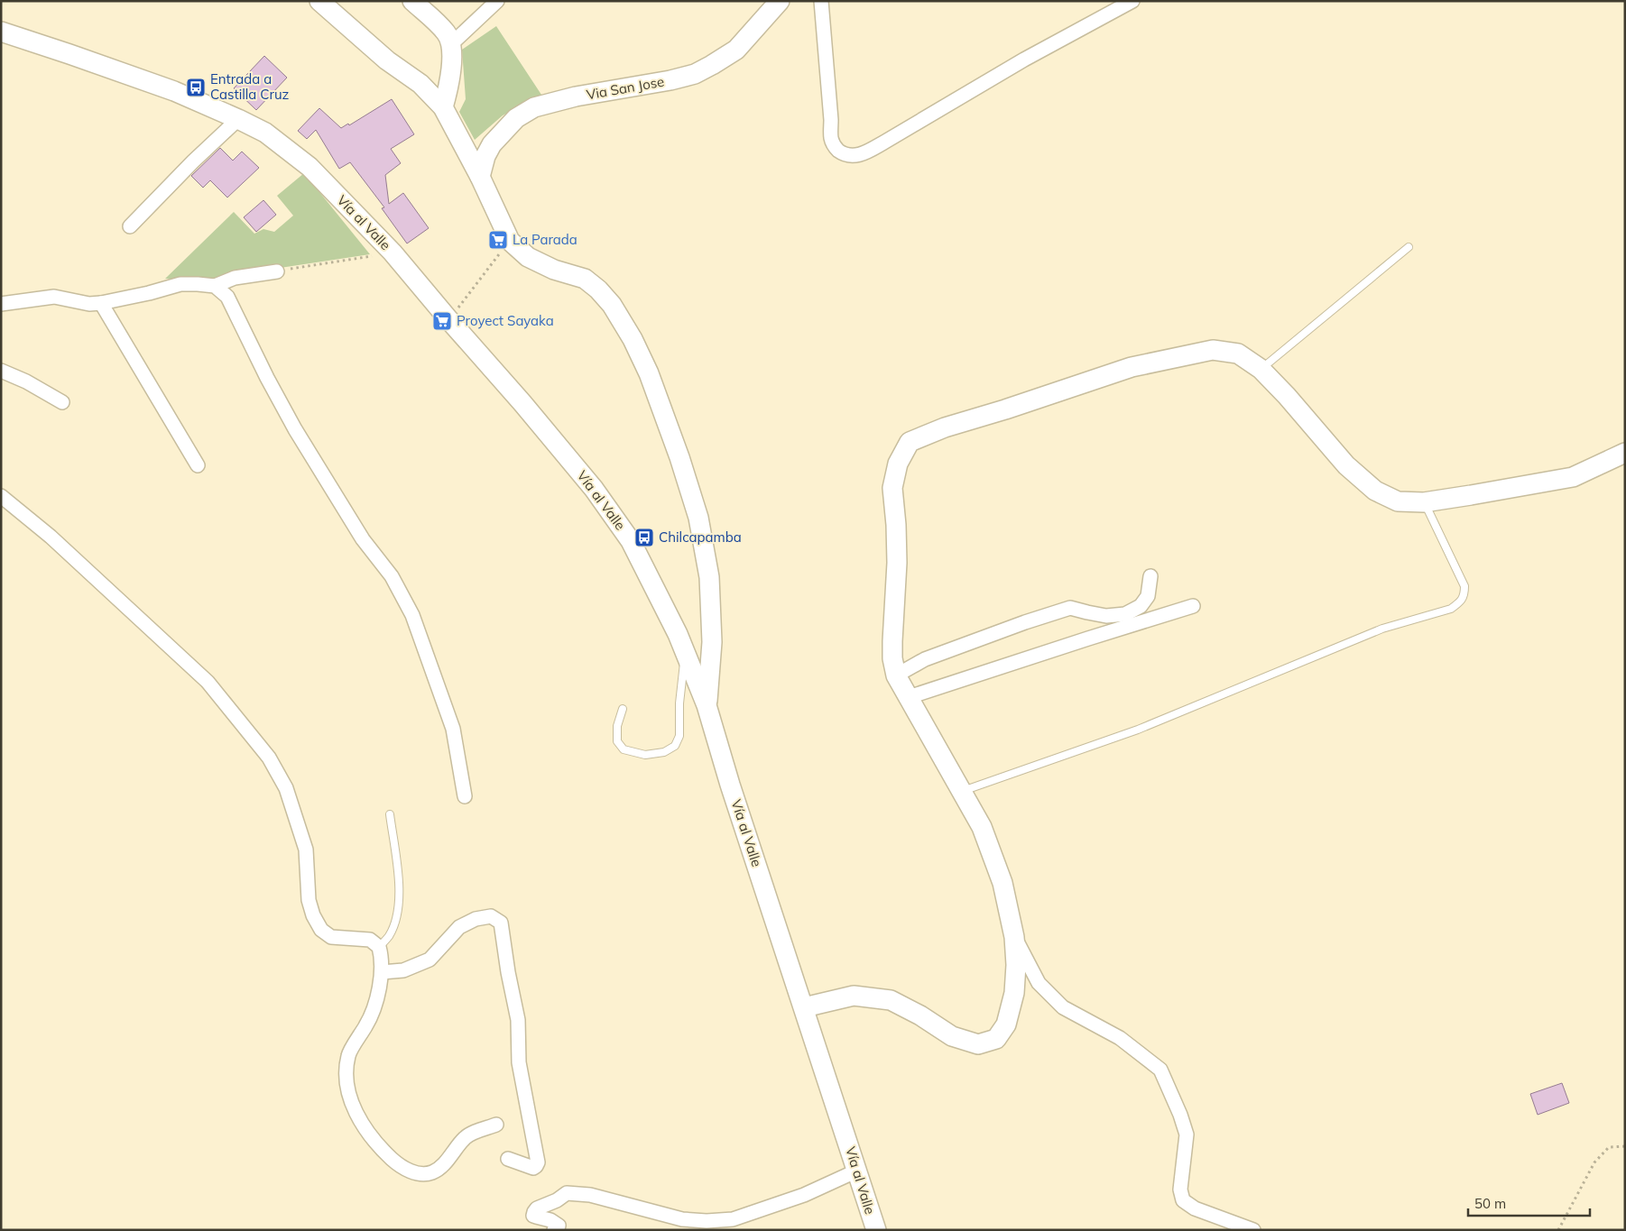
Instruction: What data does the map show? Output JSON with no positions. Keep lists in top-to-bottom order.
{
  "streets": {
    "street": ["Via San Jose", "Vía al Valle"]
  },
  "places": {
    "bus stop": ["Entrada a Castilla Cruz", "Chilcapamba"],
    "supermarket": ["La Parada", "Proyect Sayaka"]
  },
  "scale_bar": "50 m"
}
